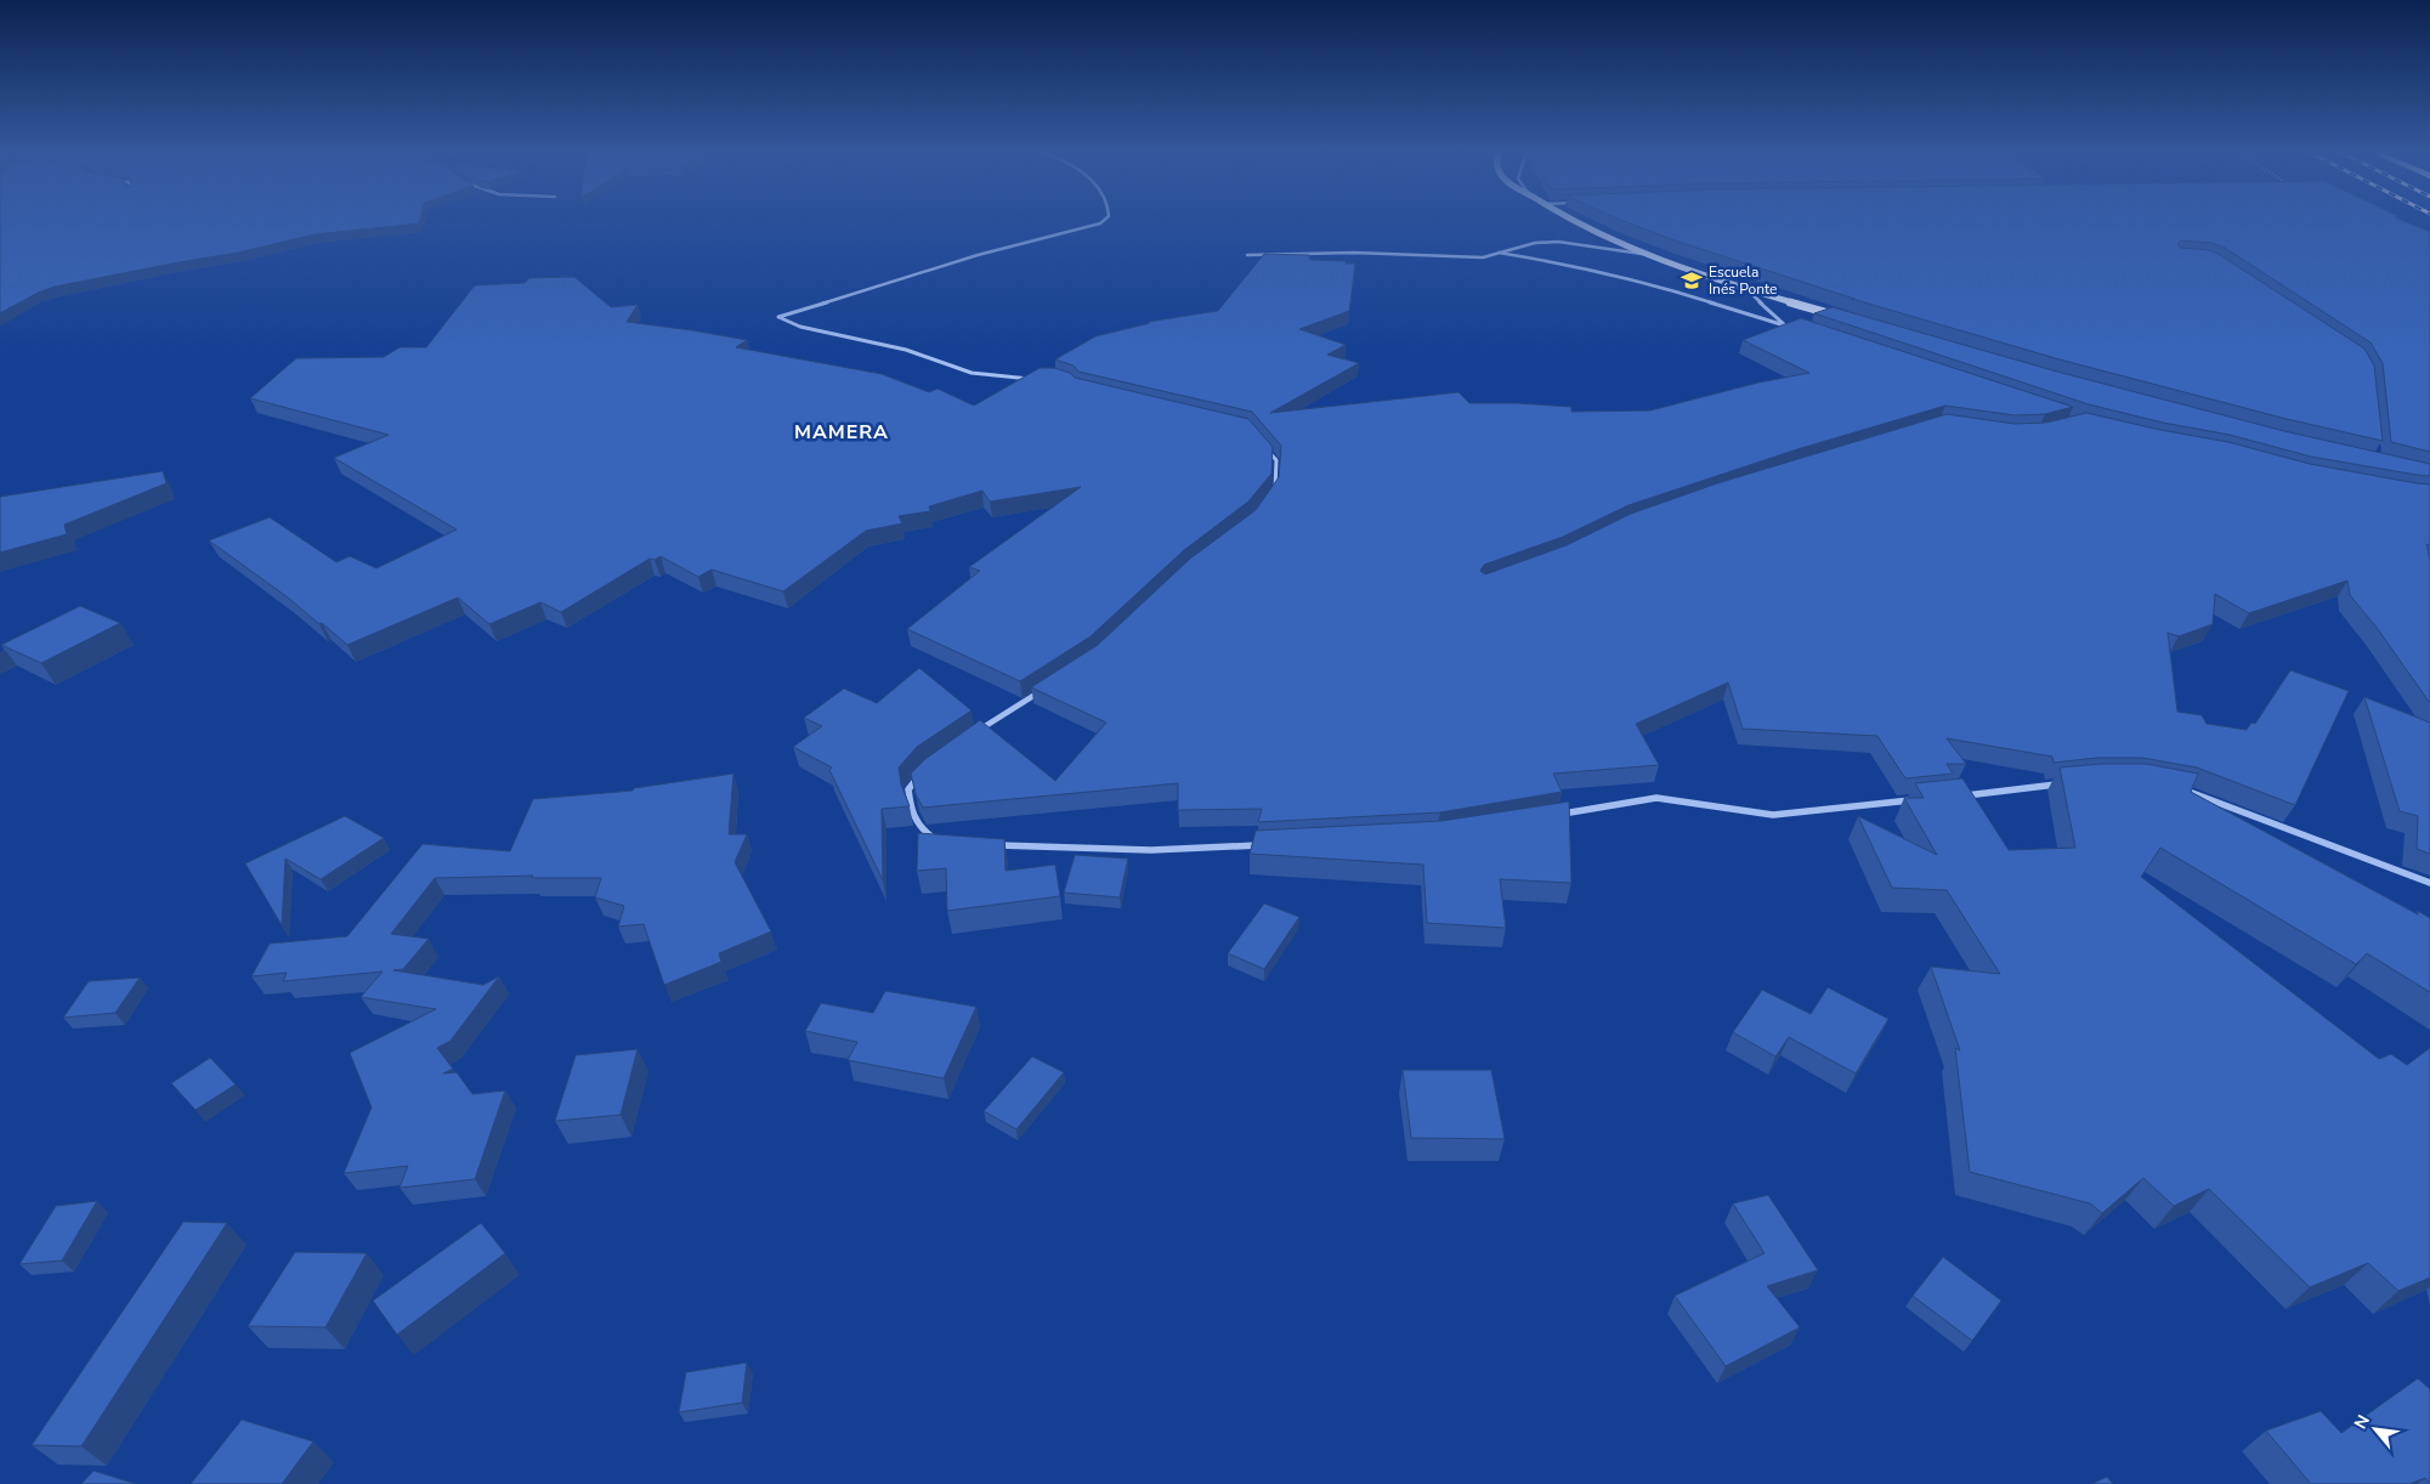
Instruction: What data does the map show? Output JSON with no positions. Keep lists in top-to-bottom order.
{
  "districts": ["MAMERA"],
  "places": {
    "school or university": ["Escuela Inés Ponte"]
  },
  "north": "top left"
}
